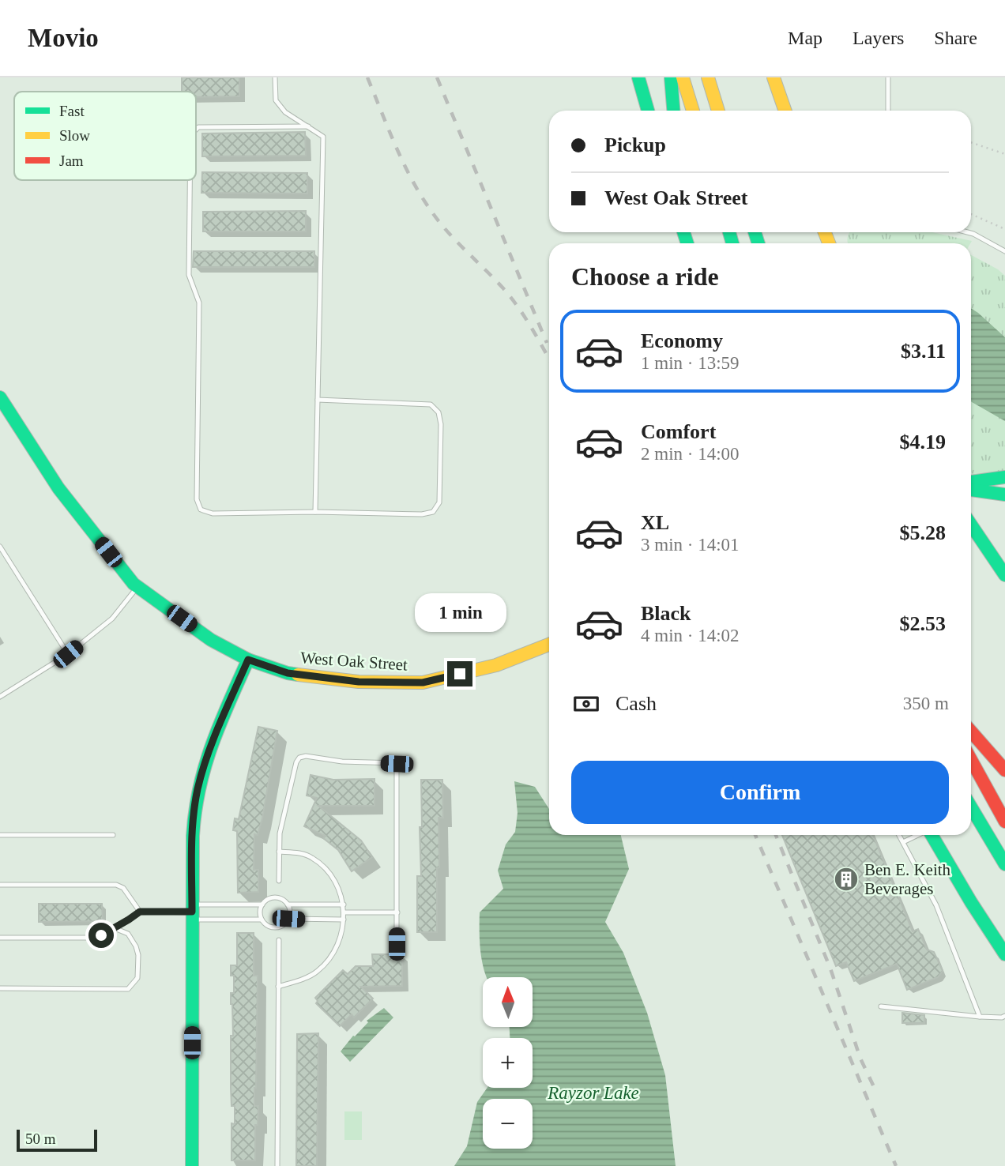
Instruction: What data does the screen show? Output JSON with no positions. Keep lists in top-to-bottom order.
{
  "streets": {
    "main road": ["West Oak Street"]
  },
  "water": ["Rayzor Lake"],
  "places": {
    "building": ["Ben E. Keith Beverages"]
  },
  "legend": ["Fast", "Slow", "Jam"],
  "scale_bar": "50 m",
  "north": "top",
  "page": {
    "header": "Movio",
    "nav": ["Map", "Layers", "Share"],
    "banner": ["Pickup", "West Oak Street"],
    "heading": "Choose a ride",
    "list": [
      {
        "name": "Economy",
        "note": "1 min · 13:59",
        "value": "$3.11"
      },
      {
        "name": "Comfort",
        "note": "2 min · 14:00",
        "value": "$4.19"
      },
      {
        "name": "XL",
        "note": "3 min · 14:01",
        "value": "$5.28"
      },
      {
        "name": "Black",
        "note": "4 min · 14:02",
        "value": "$2.53"
      }
    ],
    "bubble": "1 min",
    "pay": ["Cash", "350 m"],
    "buttons": "Confirm",
    "map_buttons": ["+", "−"],
    "scale": "50 m"
  }
}
